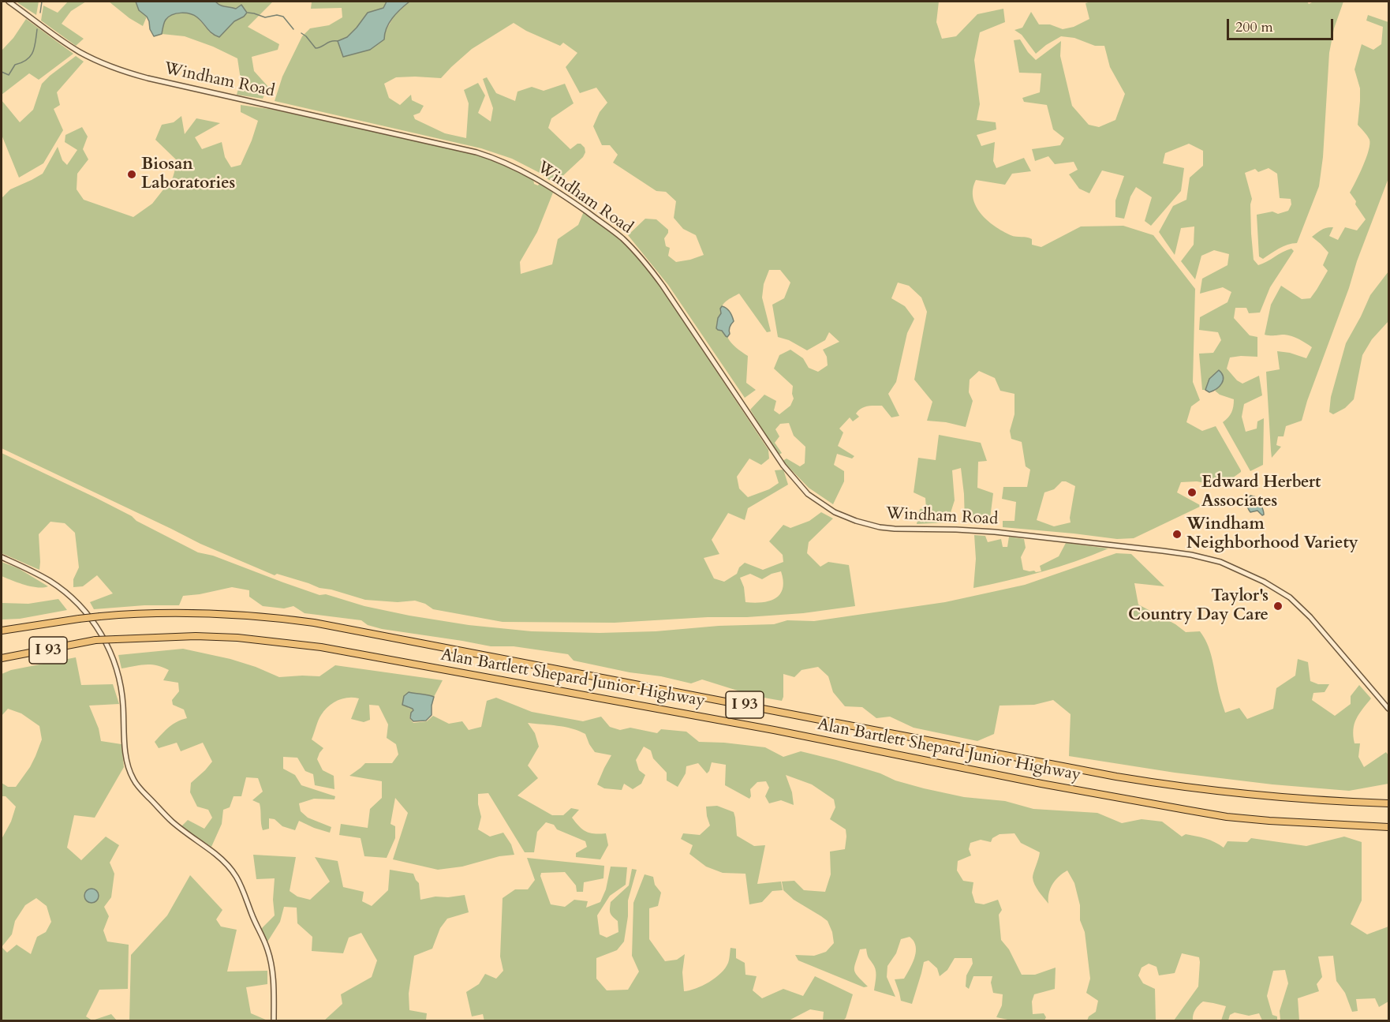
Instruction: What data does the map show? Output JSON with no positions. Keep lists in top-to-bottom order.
{
  "streets": {
    "highway": ["I 93", "Alan Bartlett Shepard Junior Highway"],
    "street": ["Windham Road"]
  },
  "places": [
    "Biosan Laboratories",
    "Edward Herbert Associates",
    "Windham Neighborhood Variety",
    "Taylor's Country Day Care"
  ],
  "scale_bar": "200 m"
}
